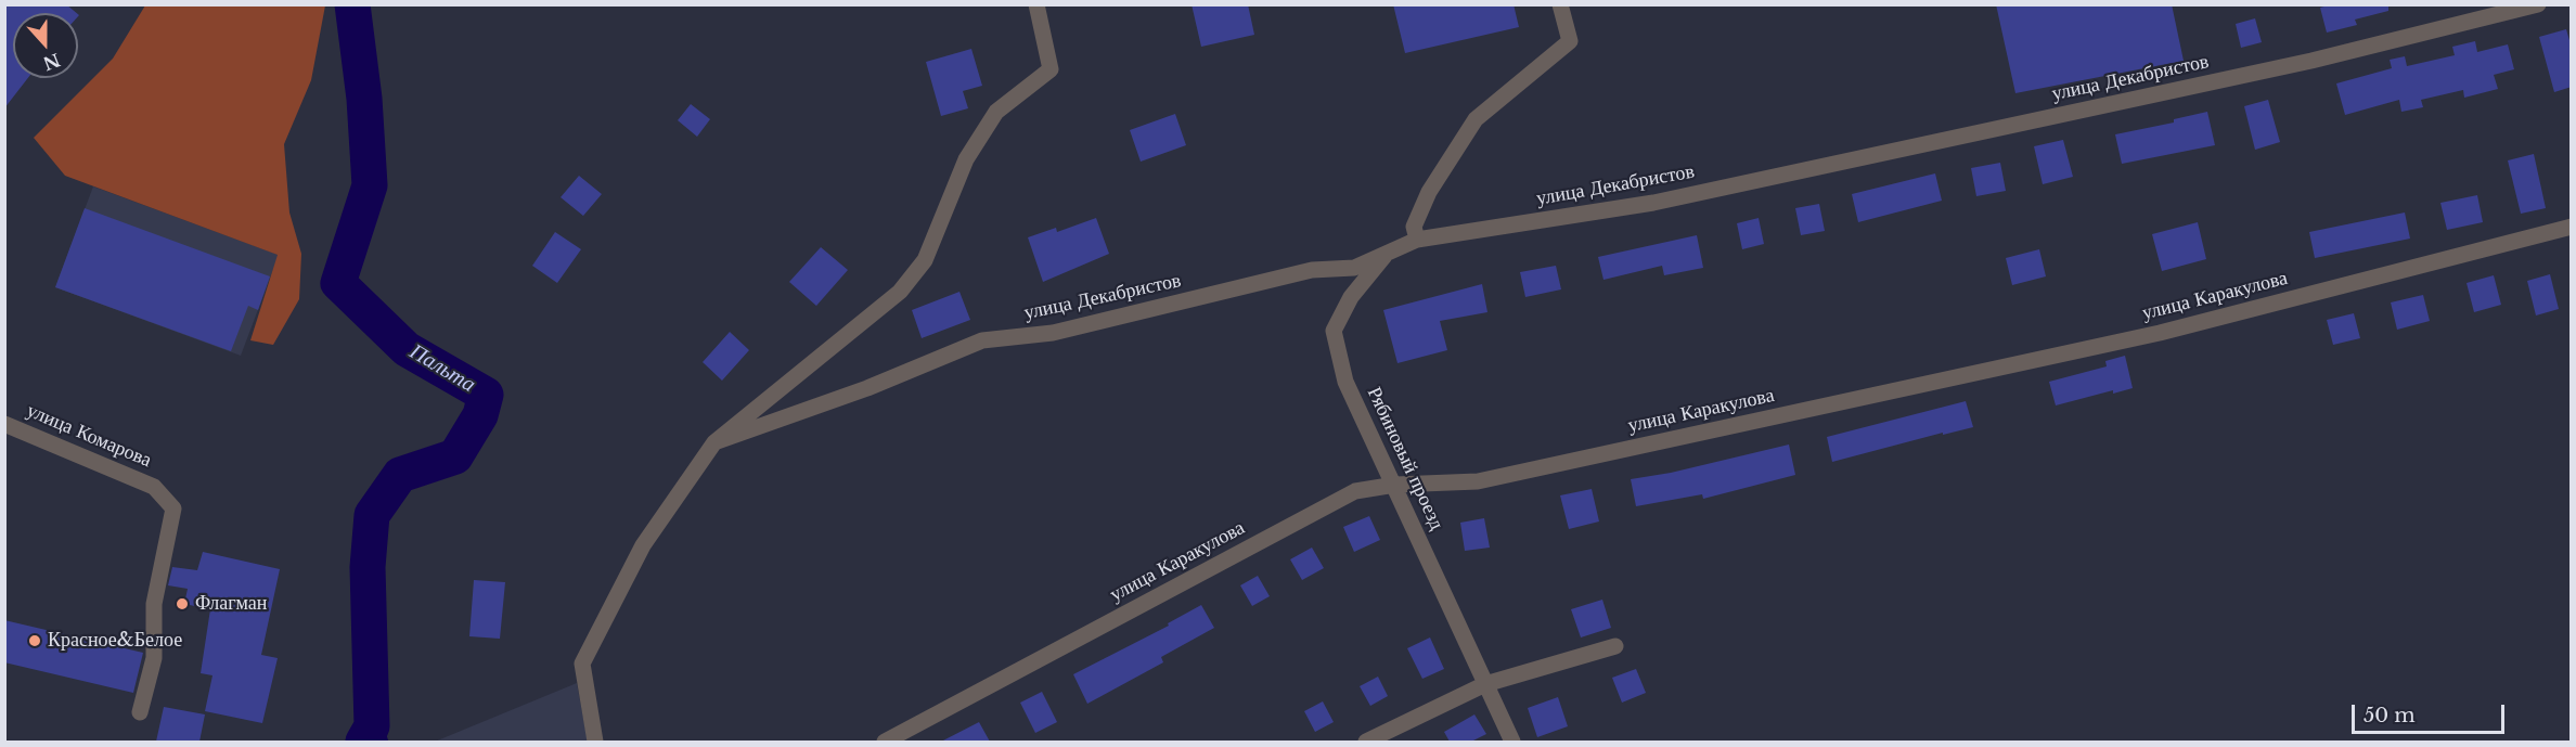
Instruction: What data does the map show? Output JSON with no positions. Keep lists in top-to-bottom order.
{
  "streets": {
    "street": [
      "улица Декабристов",
      "улица Каракулова",
      "улица Комарова",
      "Рябиновый проезд"
    ]
  },
  "crossings": [
    ["улица Декабристов", "Рябиновый проезд"],
    ["улица Каракулова", "Рябиновый проезд"]
  ],
  "water": ["Пальта"],
  "places": ["Флагман", "Красное&Белое"],
  "scale_bar": "50 m",
  "north": "bottom"
}
